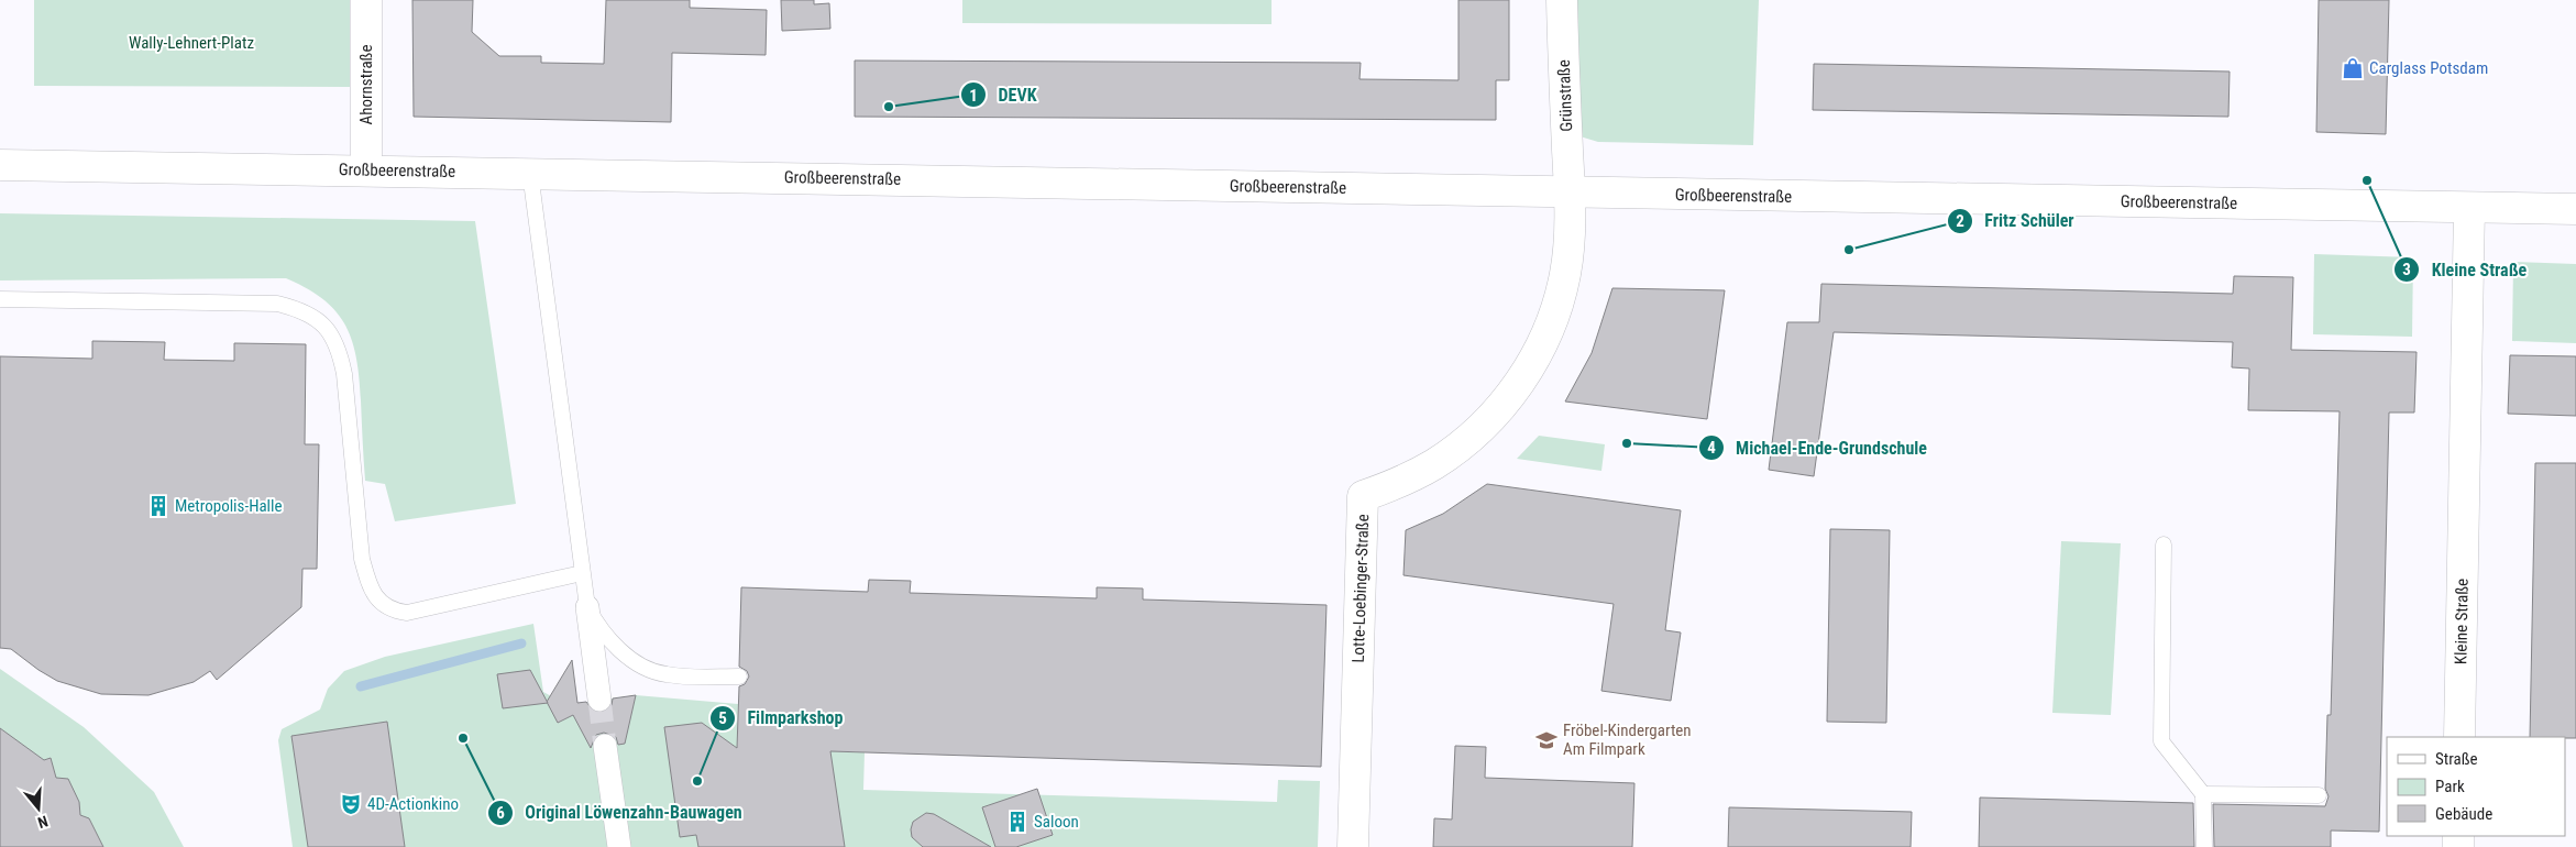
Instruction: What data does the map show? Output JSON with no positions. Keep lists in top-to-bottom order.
{
  "streets": {
    "street": [
      "Ahornstraße",
      "Grünstraße",
      "Großbeerenstraße",
      "Lotte-Loebinger-Straße",
      "Kleine Straße"
    ]
  },
  "crossings": [
    ["Ahornstraße", "Großbeerenstraße"],
    ["Grünstraße", "Großbeerenstraße"],
    ["Grünstraße", "Lotte-Loebinger-Straße"],
    ["Großbeerenstraße", "Lotte-Loebinger-Straße"],
    ["Großbeerenstraße", "Kleine Straße"]
  ],
  "parks": ["Wally-Lehnert-Platz"],
  "places": {
    "shop": ["Carglass Potsdam"],
    "other": [
      "DEVK",
      "Kleine Straße",
      "Fritz Schüler",
      "Michael-Ende-Grundschule",
      "Original Löwenzahn-Bauwagen",
      "Filmparkshop"
    ],
    "building": ["Metropolis-Halle", "Saloon"],
    "school or university": ["Fröbel-Kindergarten Am Filmpark"],
    "theatre": ["4D-Actionkino"]
  },
  "legend": ["Straße", "Park", "Gebäude"],
  "north": "bottom"
}
